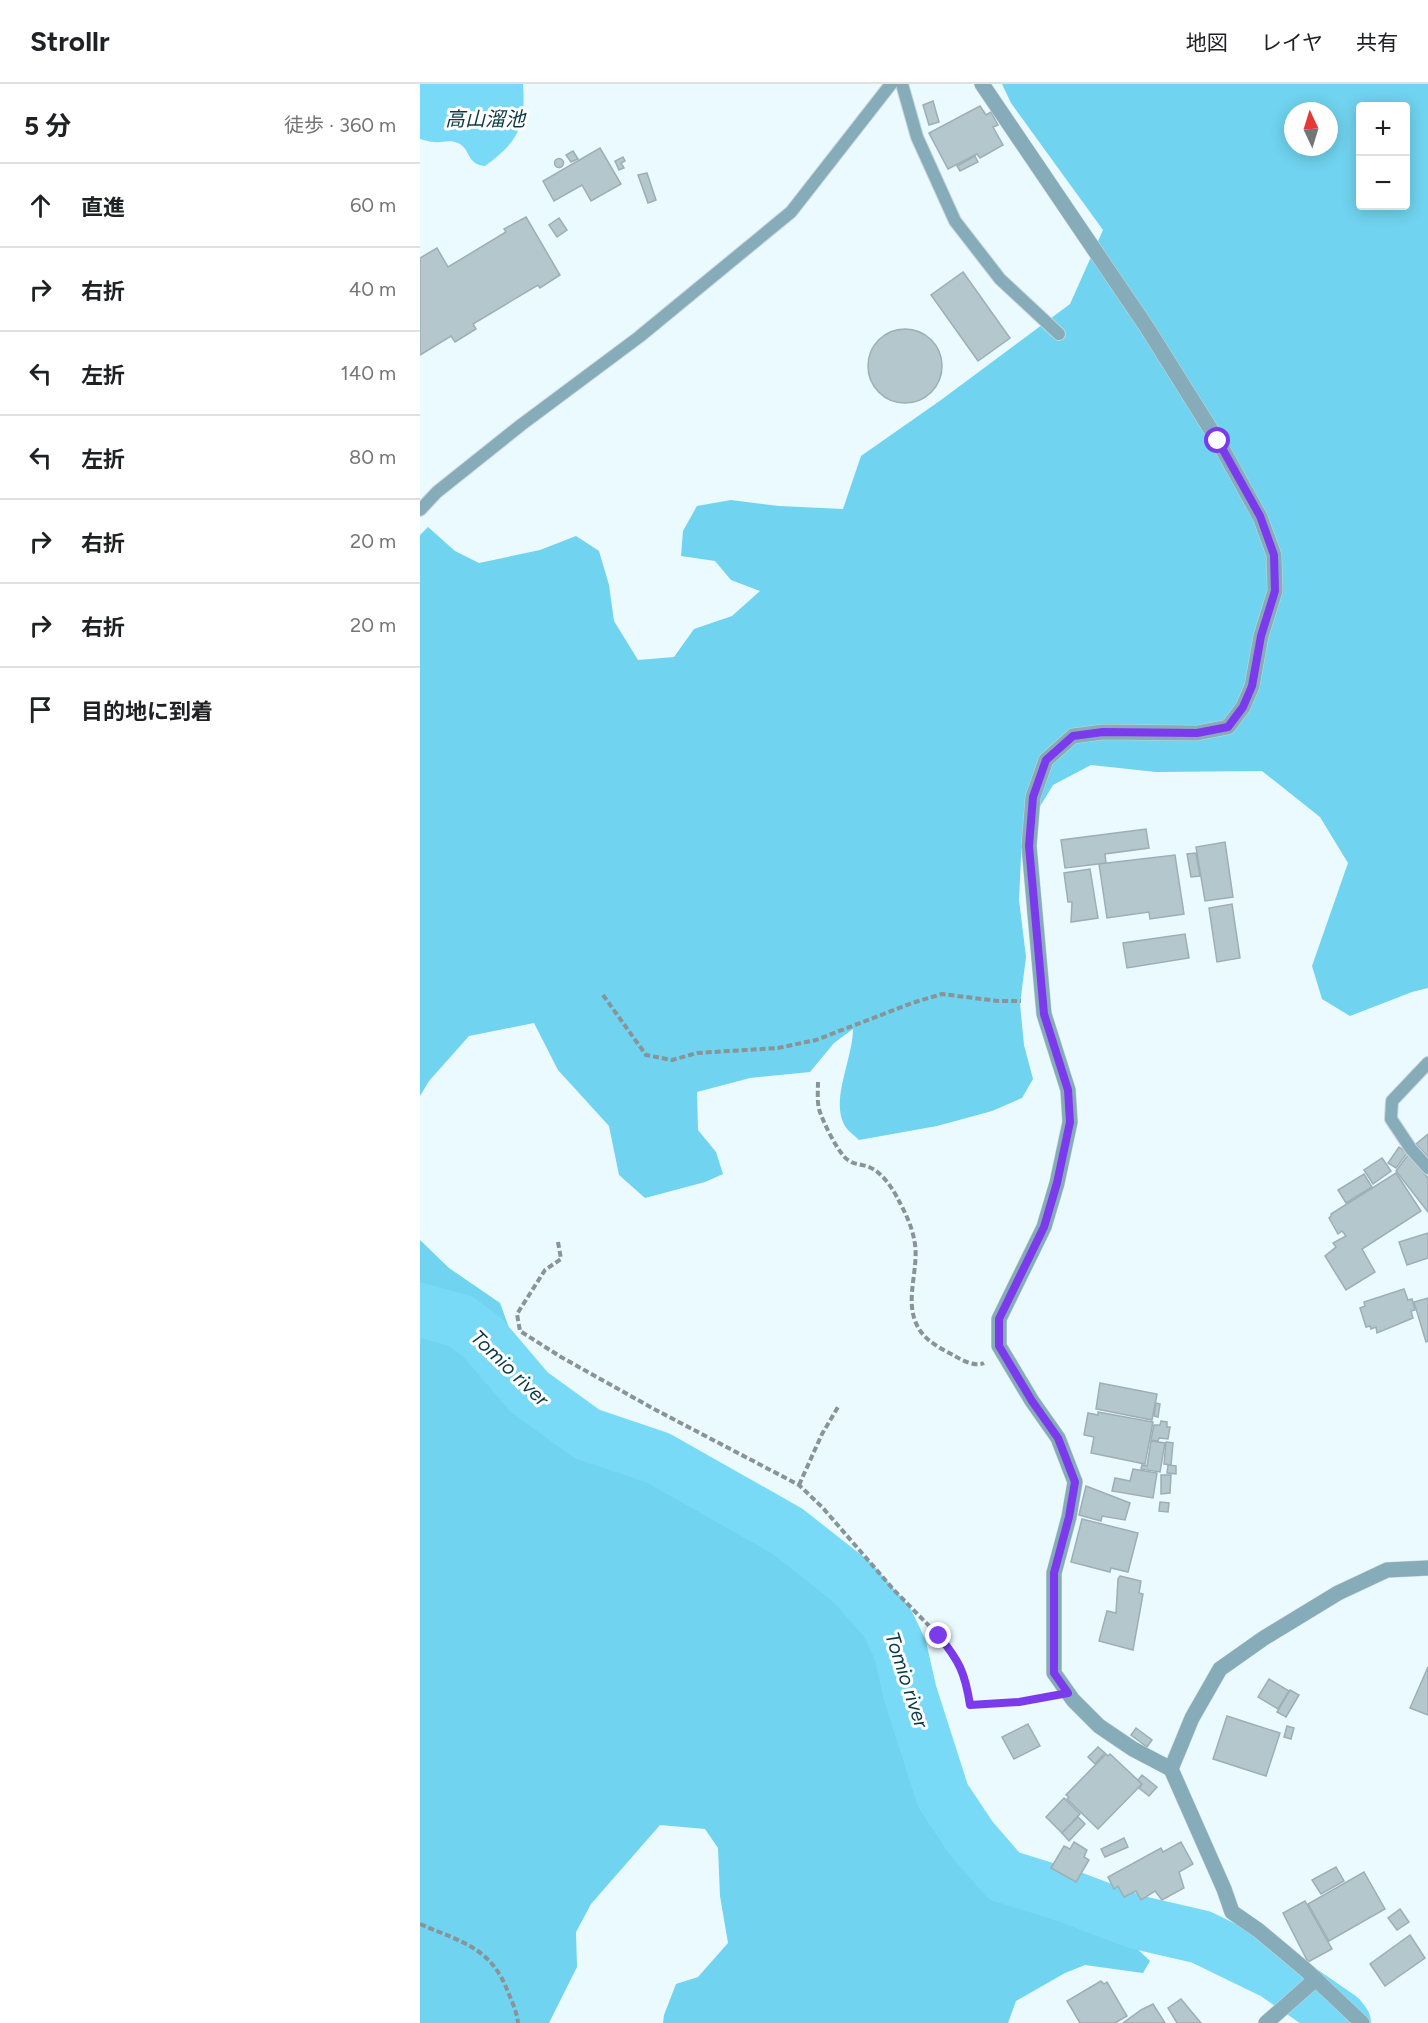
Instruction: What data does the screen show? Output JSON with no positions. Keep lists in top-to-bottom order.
{
  "water": ["高山溜池", "Tomio river"],
  "north": "top",
  "page": {
    "header": "Strollr",
    "nav": ["地図", "レイヤ", "共有"],
    "heading": ["5 分", "徒歩 · 360 m"],
    "map_buttons": ["+", "−"],
    "list": [
      ["直進", "60 m"],
      ["右折", "40 m"],
      ["左折", "140 m"],
      ["左折", "80 m"],
      ["右折", "20 m"],
      ["右折", "20 m"],
      "目的地に到着"
    ]
  }
}
